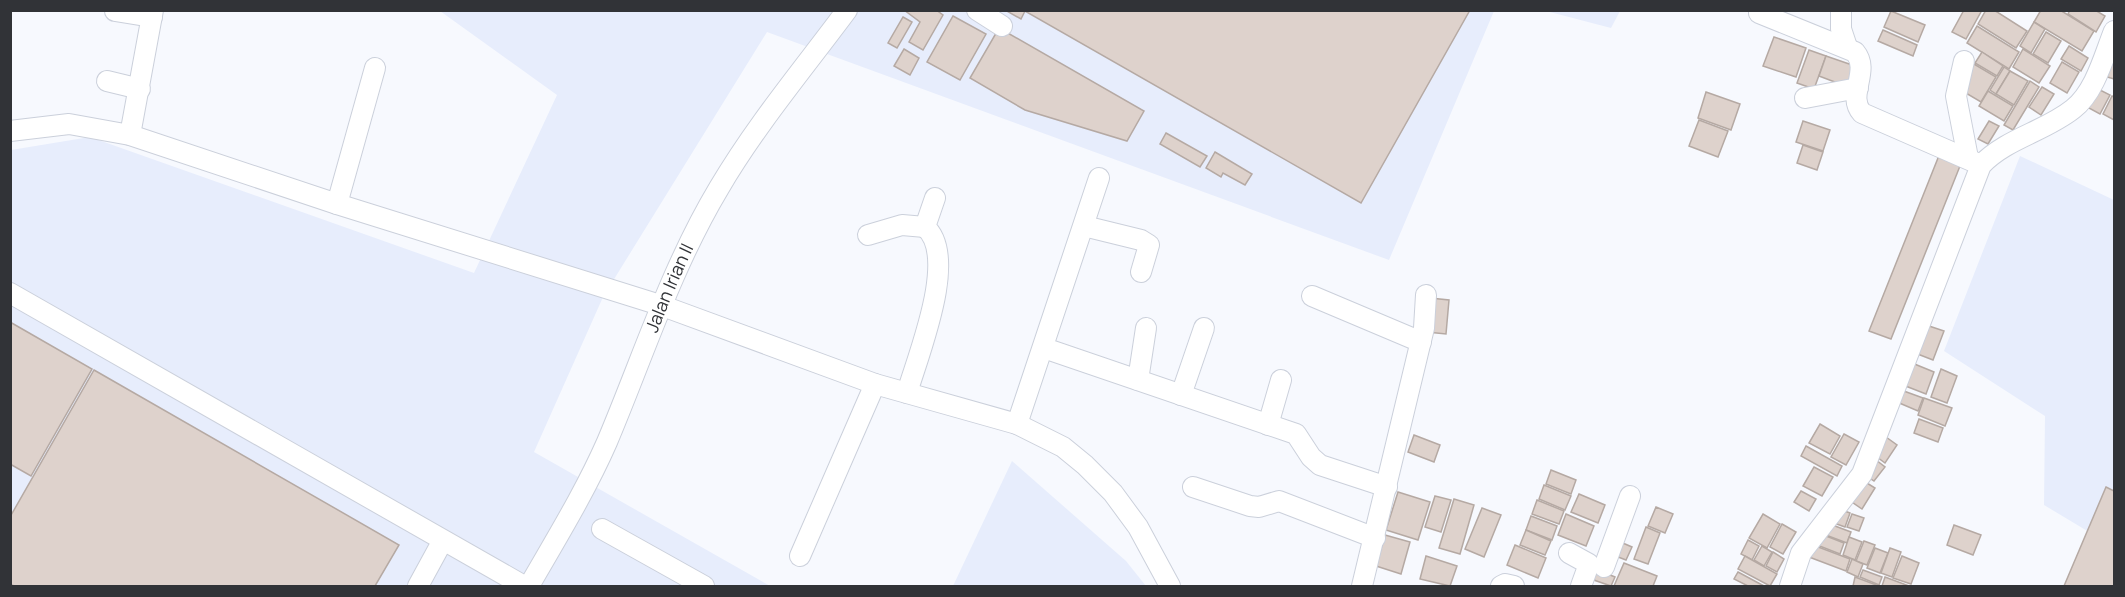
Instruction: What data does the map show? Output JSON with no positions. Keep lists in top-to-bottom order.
{
  "streets": {
    "street": ["Jalan Irian II"]
  }
}
